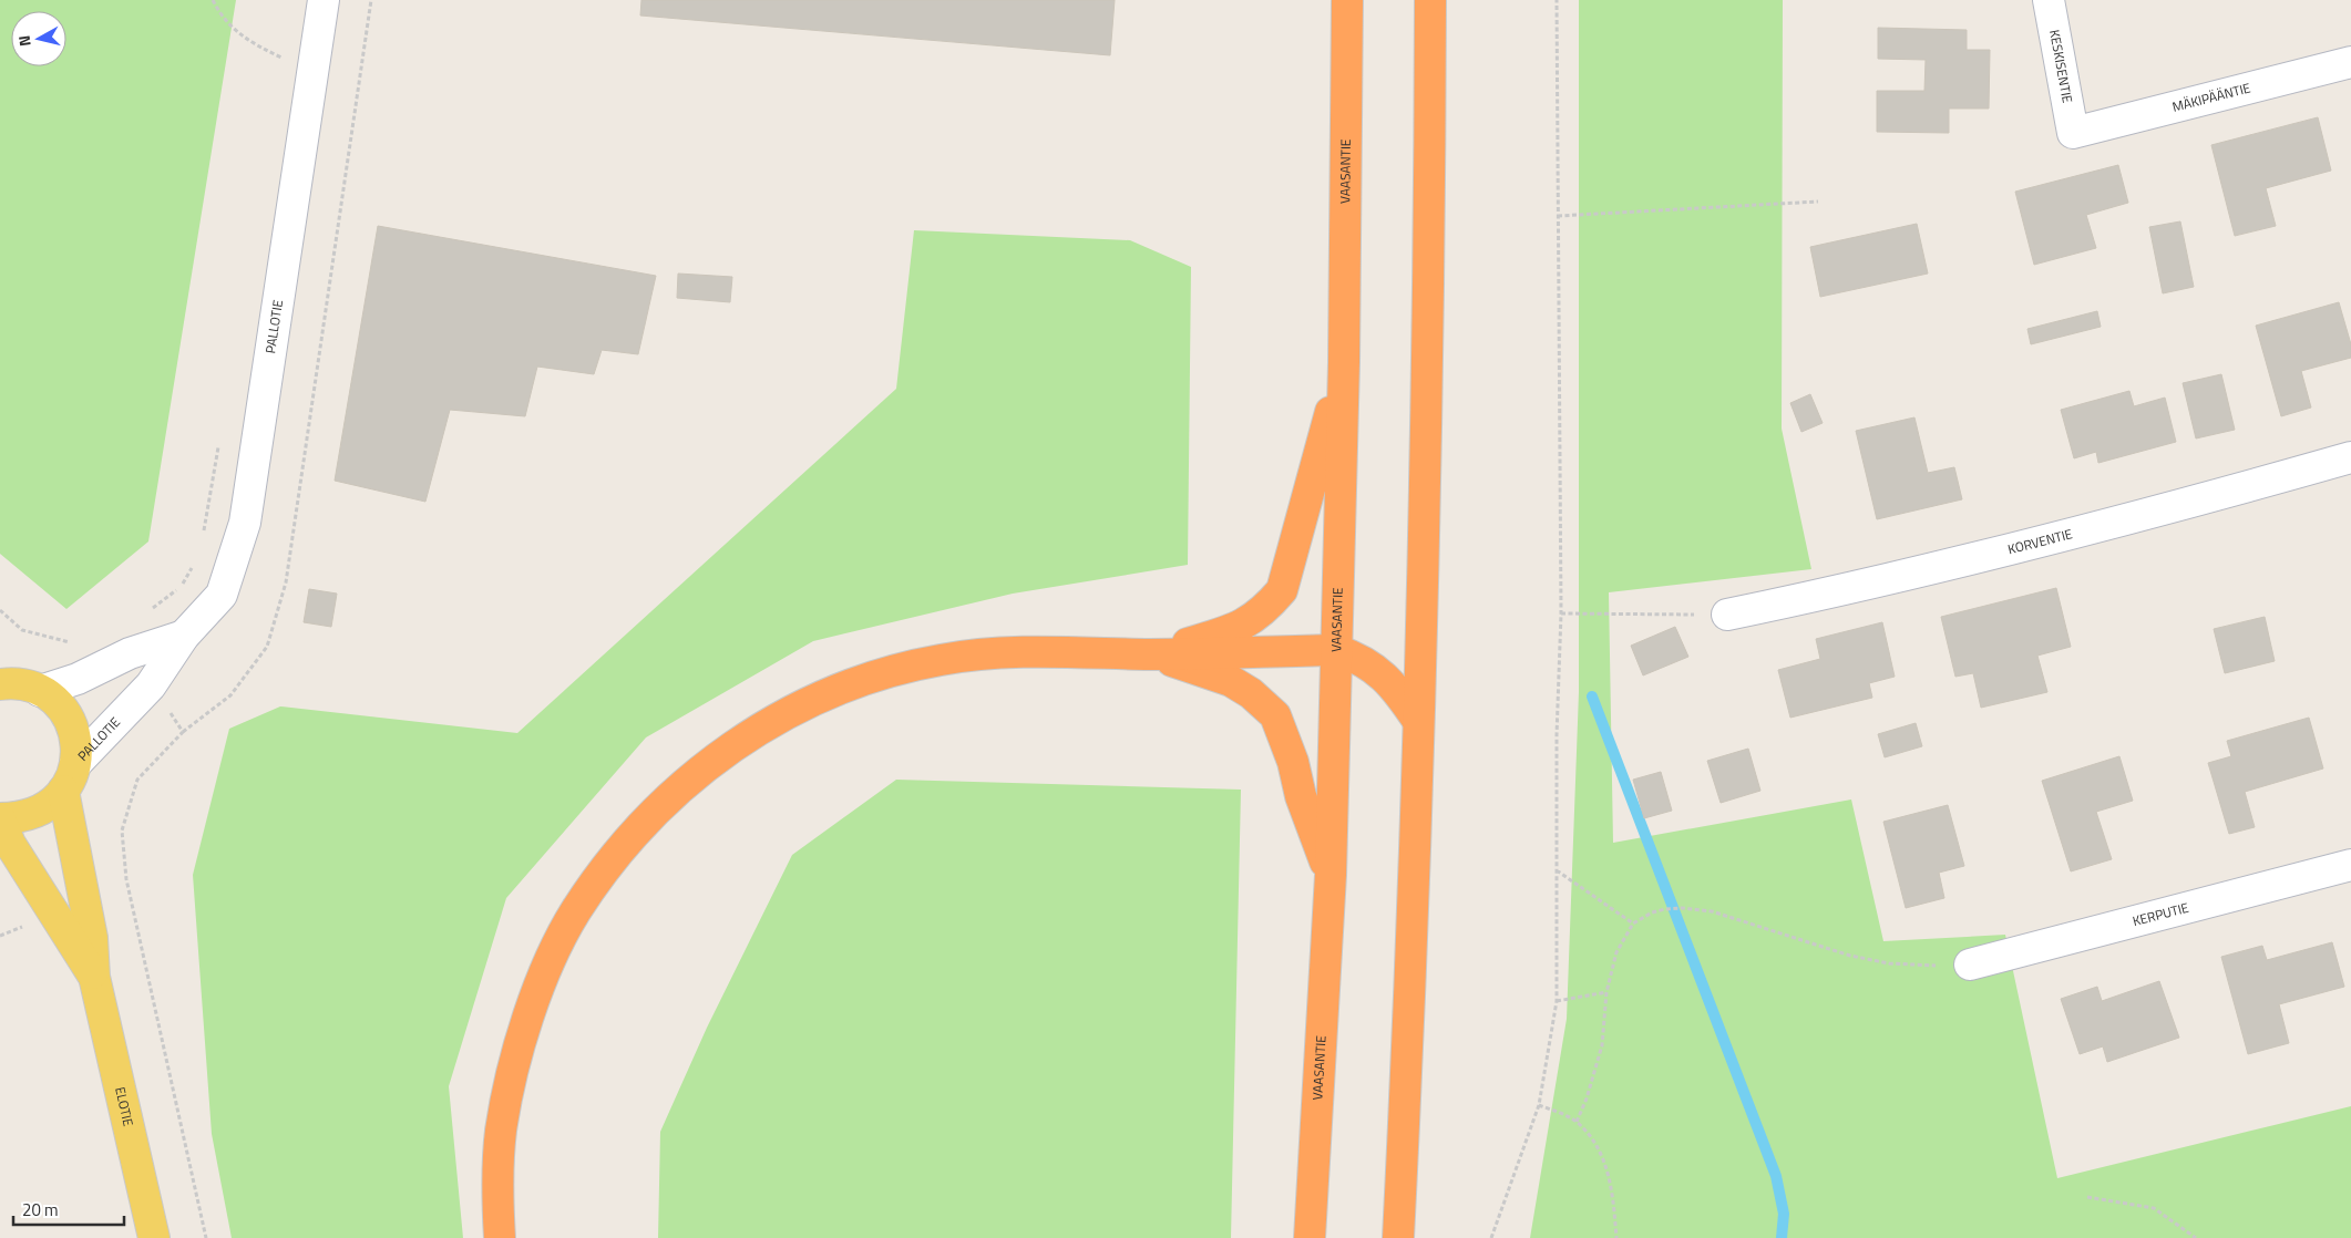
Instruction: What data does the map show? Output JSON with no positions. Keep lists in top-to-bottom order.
{
  "streets": {
    "highway": ["VAASANTIE"],
    "main road": ["ELOTIE"],
    "street": [
      "KESKISENTIE",
      "MÄKIPÄÄNTIE",
      "PALLOTIE",
      "KORVENTIE",
      "KERPUTIE"
    ]
  },
  "crossings": [
    ["KESKISENTIE", "MÄKIPÄÄNTIE"],
    ["PALLOTIE", "ELOTIE"]
  ],
  "scale_bar": "20 m",
  "north": "left"
}
